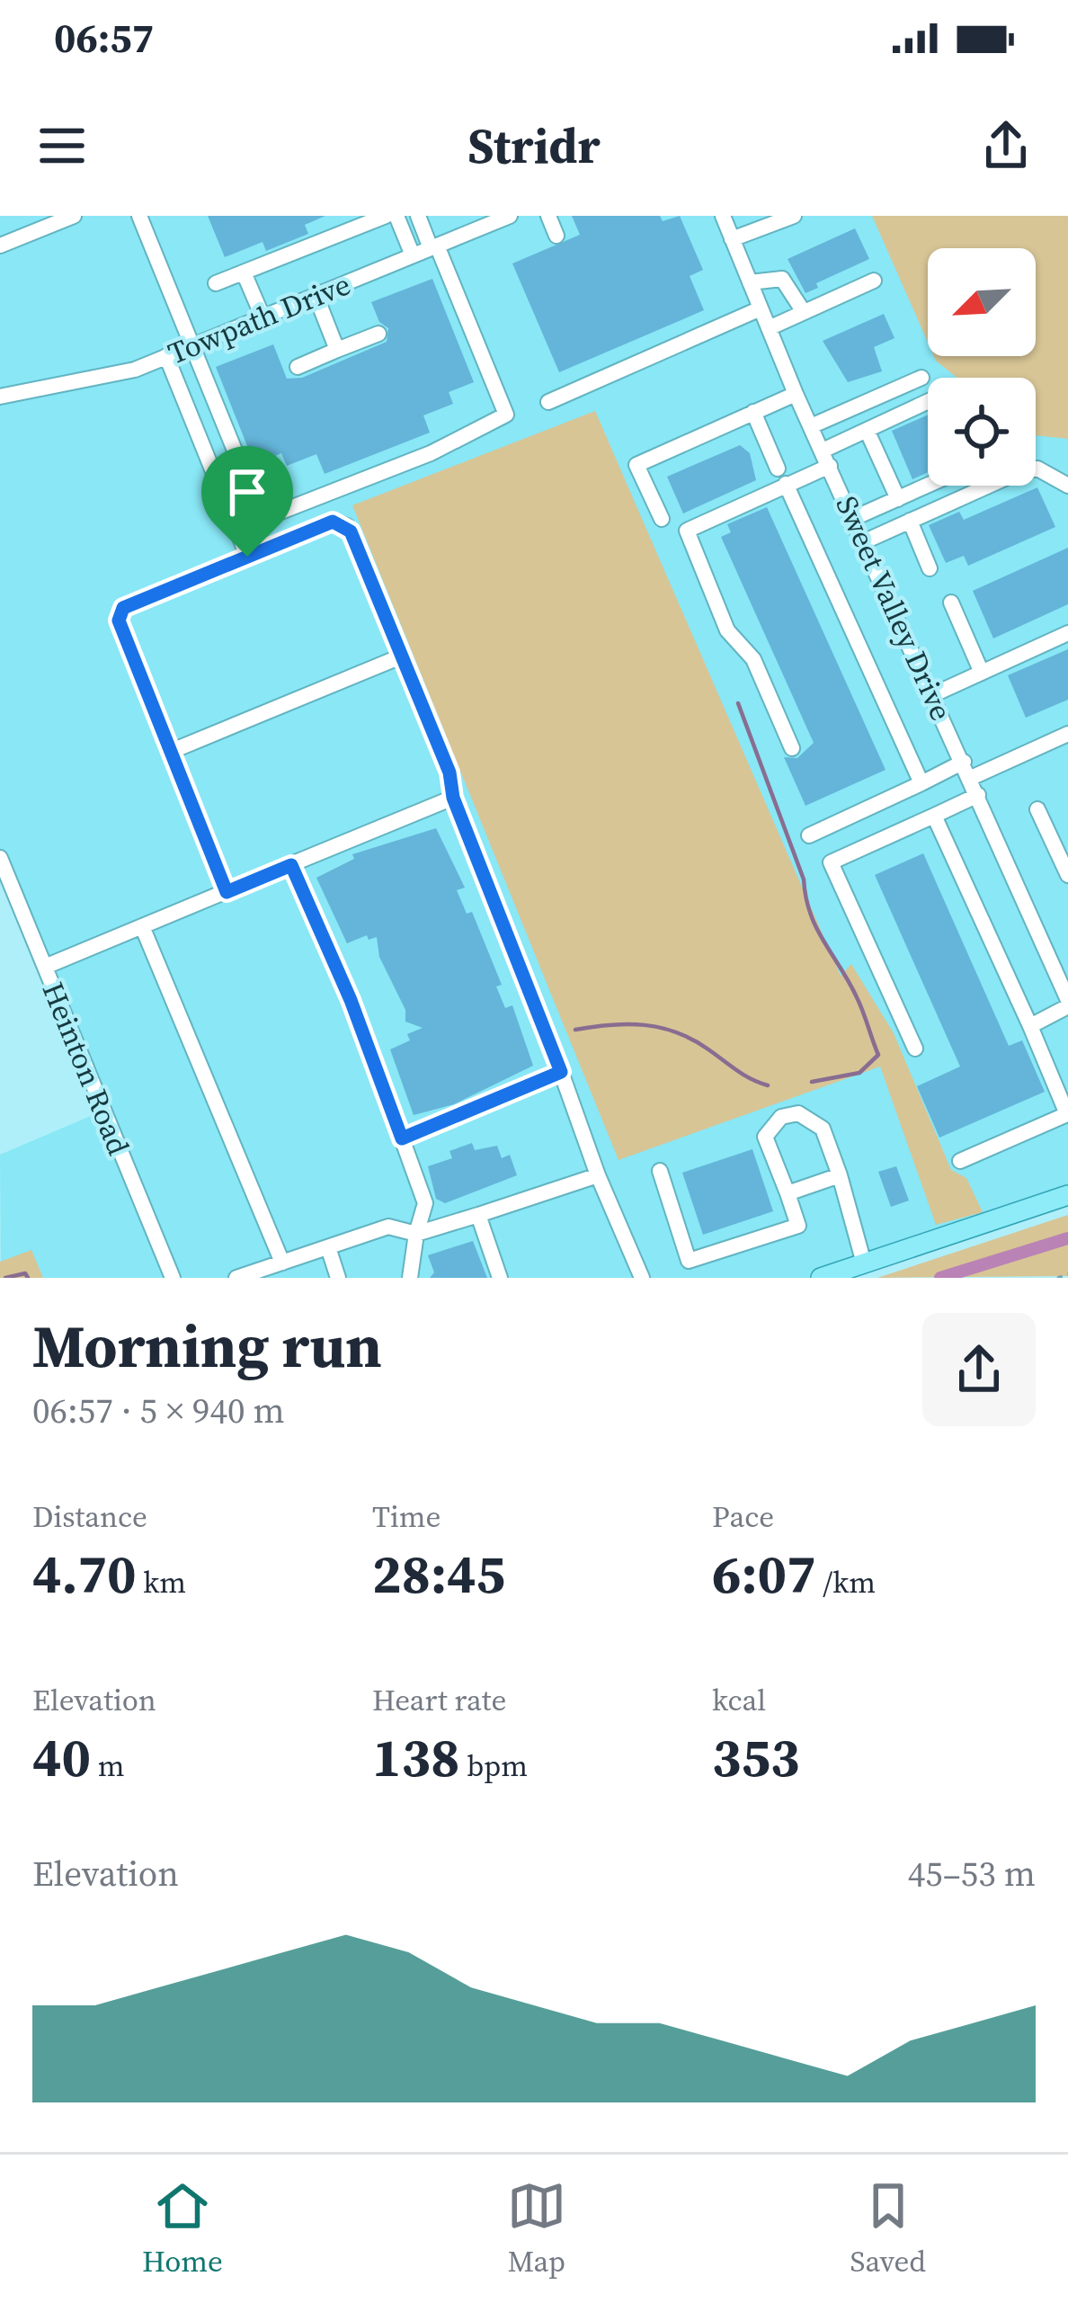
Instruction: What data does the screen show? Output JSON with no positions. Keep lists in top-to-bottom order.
{
  "streets": {
    "street": ["Towpath Drive", "Sweet Valley Drive", "Heinton Road"]
  },
  "north": "bottom left",
  "page": {
    "status": "06:57",
    "header": "Stridr",
    "heading": ["Morning run", "06:57 · 5 × 940 m"],
    "stats": [
      ["Distance", "4.70 km"],
      ["Time", "28:45"],
      ["Pace", "6:07 /km"],
      ["Elevation", "40 m"],
      ["Heart rate", "138 bpm"],
      ["kcal", "353"]
    ],
    "chart": ["Elevation", "45–53 m"],
    "tabs": ["Home", "Map", "Saved"]
  }
}
